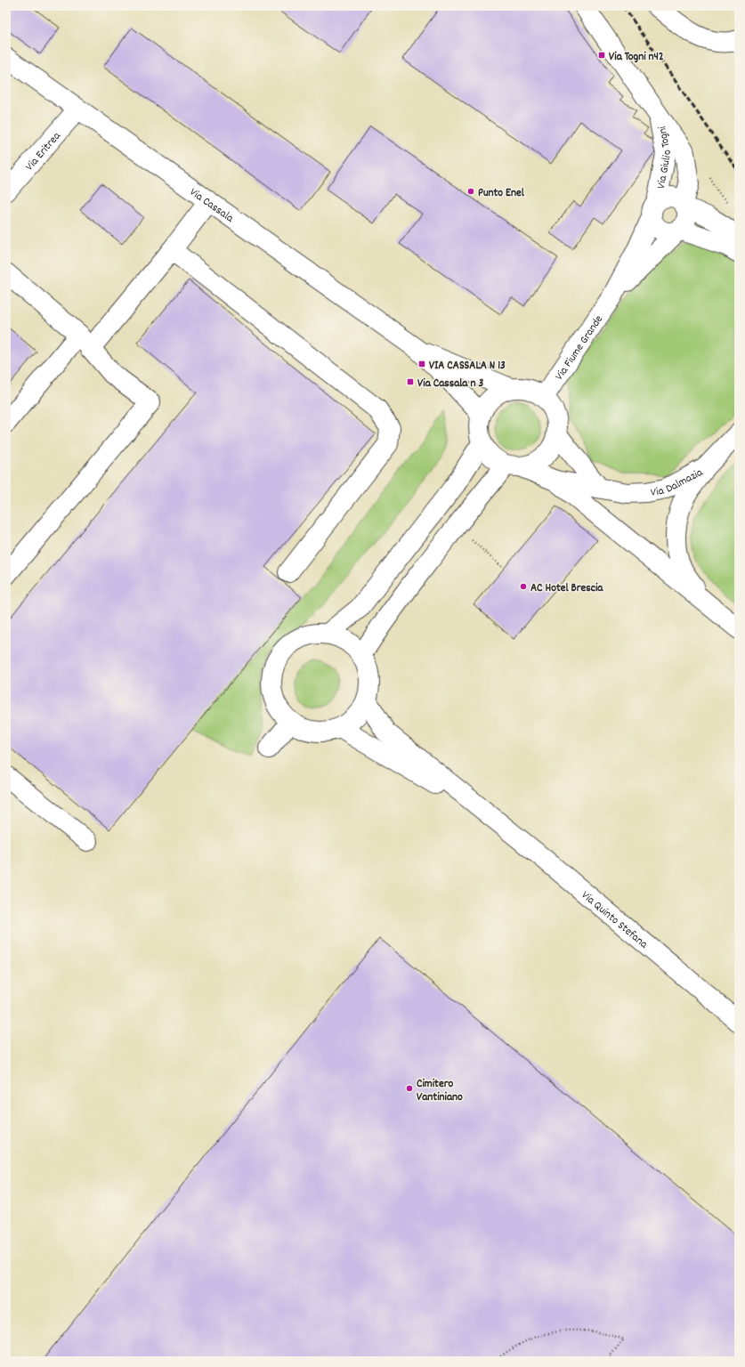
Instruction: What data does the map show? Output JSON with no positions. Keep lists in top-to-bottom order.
{
  "streets": {
    "street": [
      "Via Eritrea",
      "Via Giulio Togni",
      "Via Cassala",
      "Via Fiume Grande",
      "Via Dalmazia",
      "Via Quinto Stefana"
    ]
  },
  "crossings": [
    ["Via Eritrea", "Via Cassala"],
    ["Via Giulio Togni", "Via Fiume Grande"],
    ["Via Cassala", "Via Fiume Grande"],
    ["Via Cassala", "Via Dalmazia"],
    ["Via Fiume Grande", "Via Dalmazia"]
  ],
  "places": {
    "transit": ["Via Togni n42", "VIA CASSALA N 13", "Via Cassala n 3"],
    "other": ["Punto Enel", "AC Hotel Brescia", "Cimitero Vantiniano"]
  }
}
